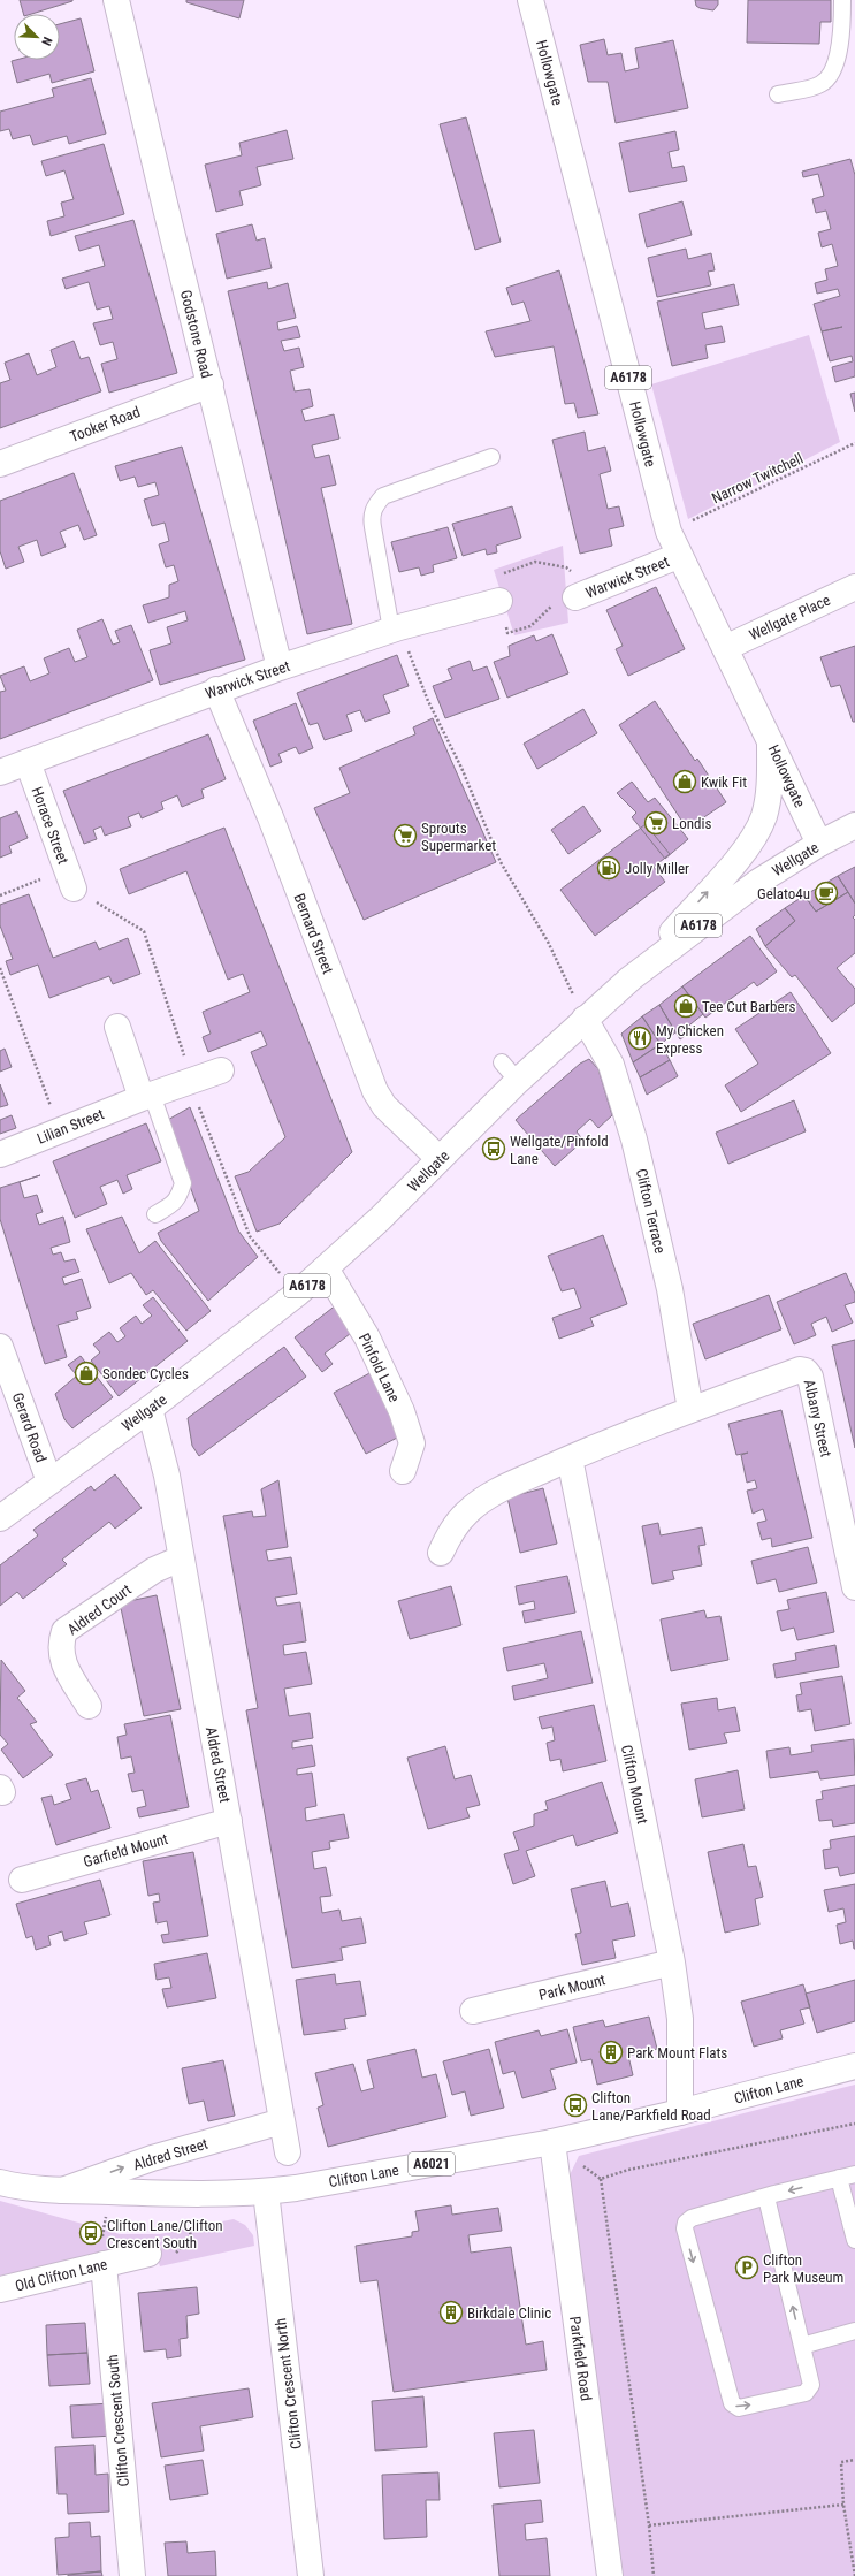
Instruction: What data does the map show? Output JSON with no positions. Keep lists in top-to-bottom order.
{
  "streets": {
    "street": [
      "Hollowgate",
      "Godstone Road",
      "A6178",
      "Tooker Road",
      "Warwick Street",
      "Wellgate Place",
      "Horace Street",
      "Wellgate",
      "Bernard Street",
      "Lilian Street",
      "Clifton Terrace",
      "Pinfold Lane",
      "Albany Street",
      "Gerard Road",
      "Aldred Court",
      "Aldred Street",
      "Clifton Mount",
      "Garfield Mount",
      "Park Mount",
      "Clifton Lane",
      "A6021",
      "Old Clifton Lane",
      "Parkfield Road",
      "Clifton Crescent North",
      "Clifton Crescent South"
    ],
    "path": ["Narrow Twitchell"]
  },
  "crossings": [
    ["Hollowgate", "A6178"],
    ["Hollowgate", "Narrow Twitchell"],
    ["Hollowgate", "Warwick Street"],
    ["Hollowgate", "Wellgate Place"],
    ["Hollowgate", "Wellgate"],
    ["Godstone Road", "Tooker Road"],
    ["Godstone Road", "Warwick Street"],
    ["A6178", "Wellgate"],
    ["Warwick Street", "Horace Street"],
    ["Warwick Street", "Bernard Street"],
    ["Wellgate", "Bernard Street"],
    ["Wellgate", "Clifton Terrace"],
    ["Wellgate", "Pinfold Lane"],
    ["Wellgate", "Gerard Road"],
    ["Wellgate", "Aldred Street"],
    ["Clifton Terrace", "Albany Street"],
    ["Aldred Court", "Aldred Street"],
    ["Aldred Street", "Garfield Mount"],
    ["Aldred Street", "Clifton Lane"],
    ["Clifton Mount", "Park Mount"],
    ["Clifton Mount", "Clifton Lane"],
    ["Clifton Lane", "Parkfield Road"],
    ["Clifton Lane", "Clifton Crescent North"],
    ["Old Clifton Lane", "Clifton Crescent South"]
  ],
  "places": {
    "shop": ["Kwik Fit", "Tee Cut Barbers", "Sondec Cycles"],
    "supermarket": ["Londis", "Sprouts Supermarket"],
    "fuel station": ["Jolly Miller"],
    "cafe": ["Gelato4u"],
    "restaurant": ["My Chicken Express"],
    "bus stop": ["Wellgate/Pinfold Lane", "Clifton Lane/Parkfield Road", "Clifton Lane/Clifton Crescent South"],
    "building": ["Park Mount Flats", "Birkdale Clinic"],
    "parking": ["Clifton Park Museum"]
  },
  "north": "bottom right"
}
